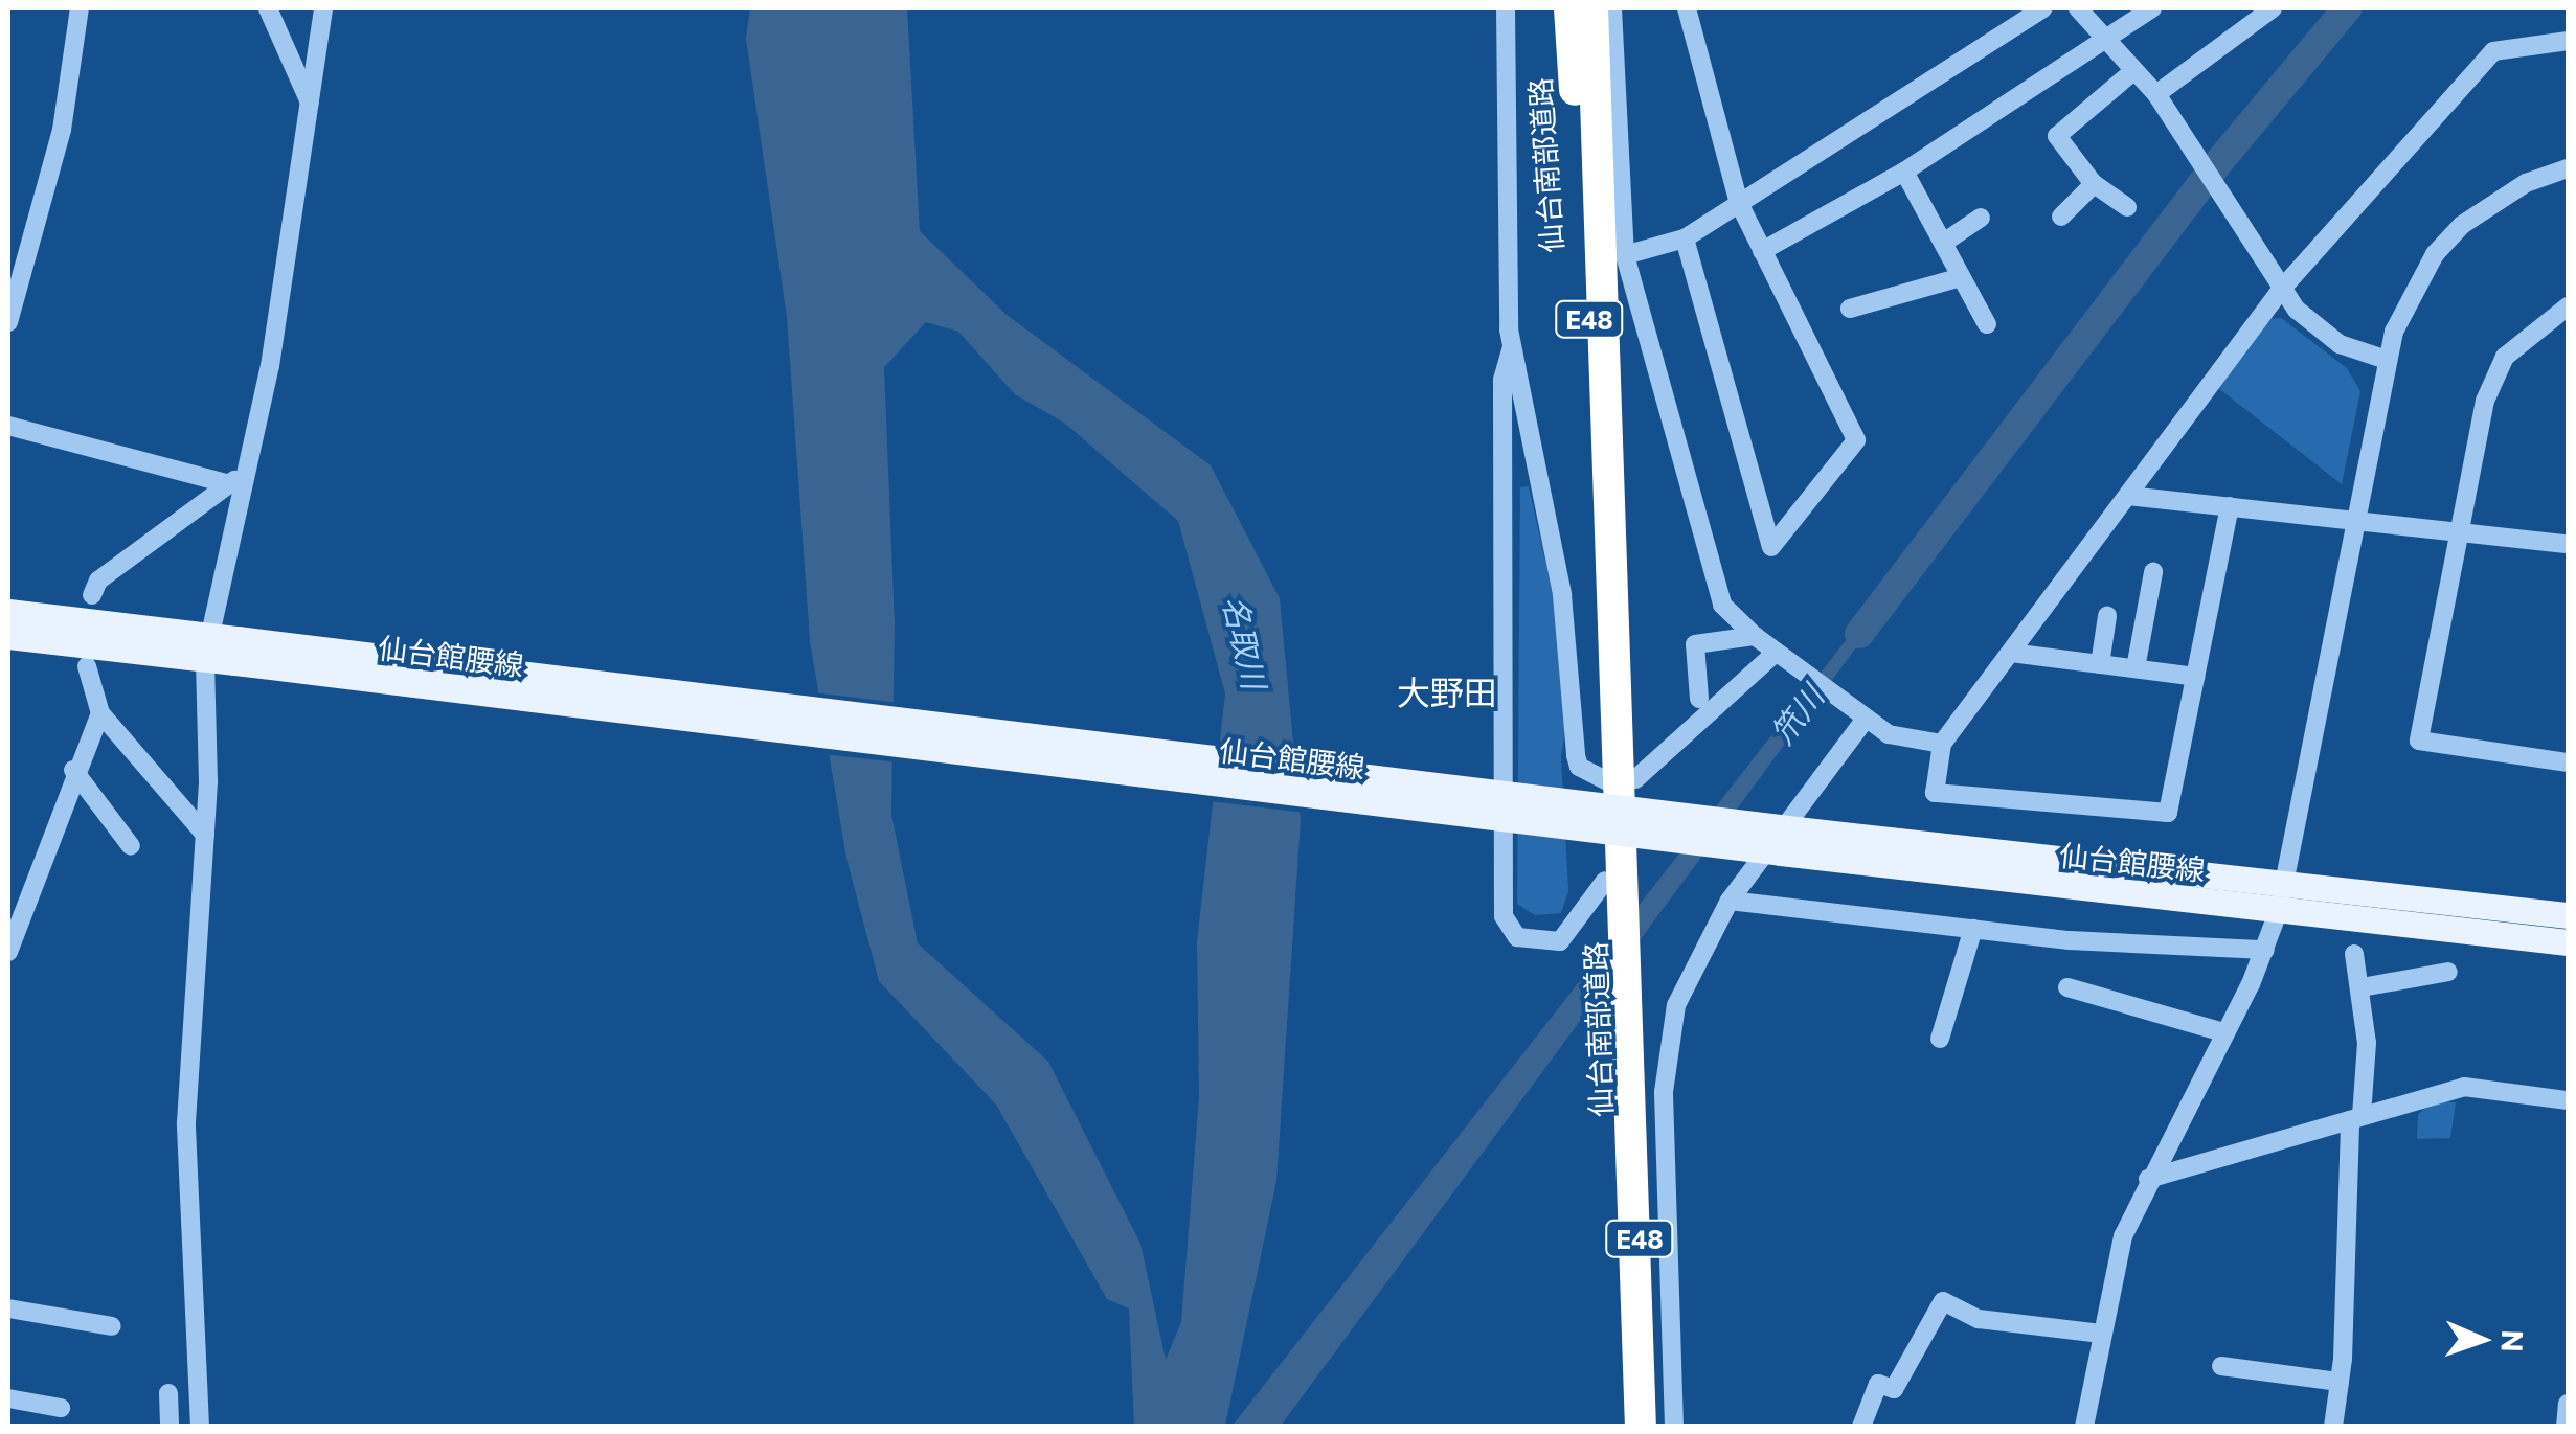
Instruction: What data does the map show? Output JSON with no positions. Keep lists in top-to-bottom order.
{
  "streets": {
    "highway": ["仙台南部道路", "E48"],
    "main road": ["仙台館腰線"]
  },
  "districts": ["大野田"],
  "water": ["名取川", "笊川"],
  "north": "right"
}
